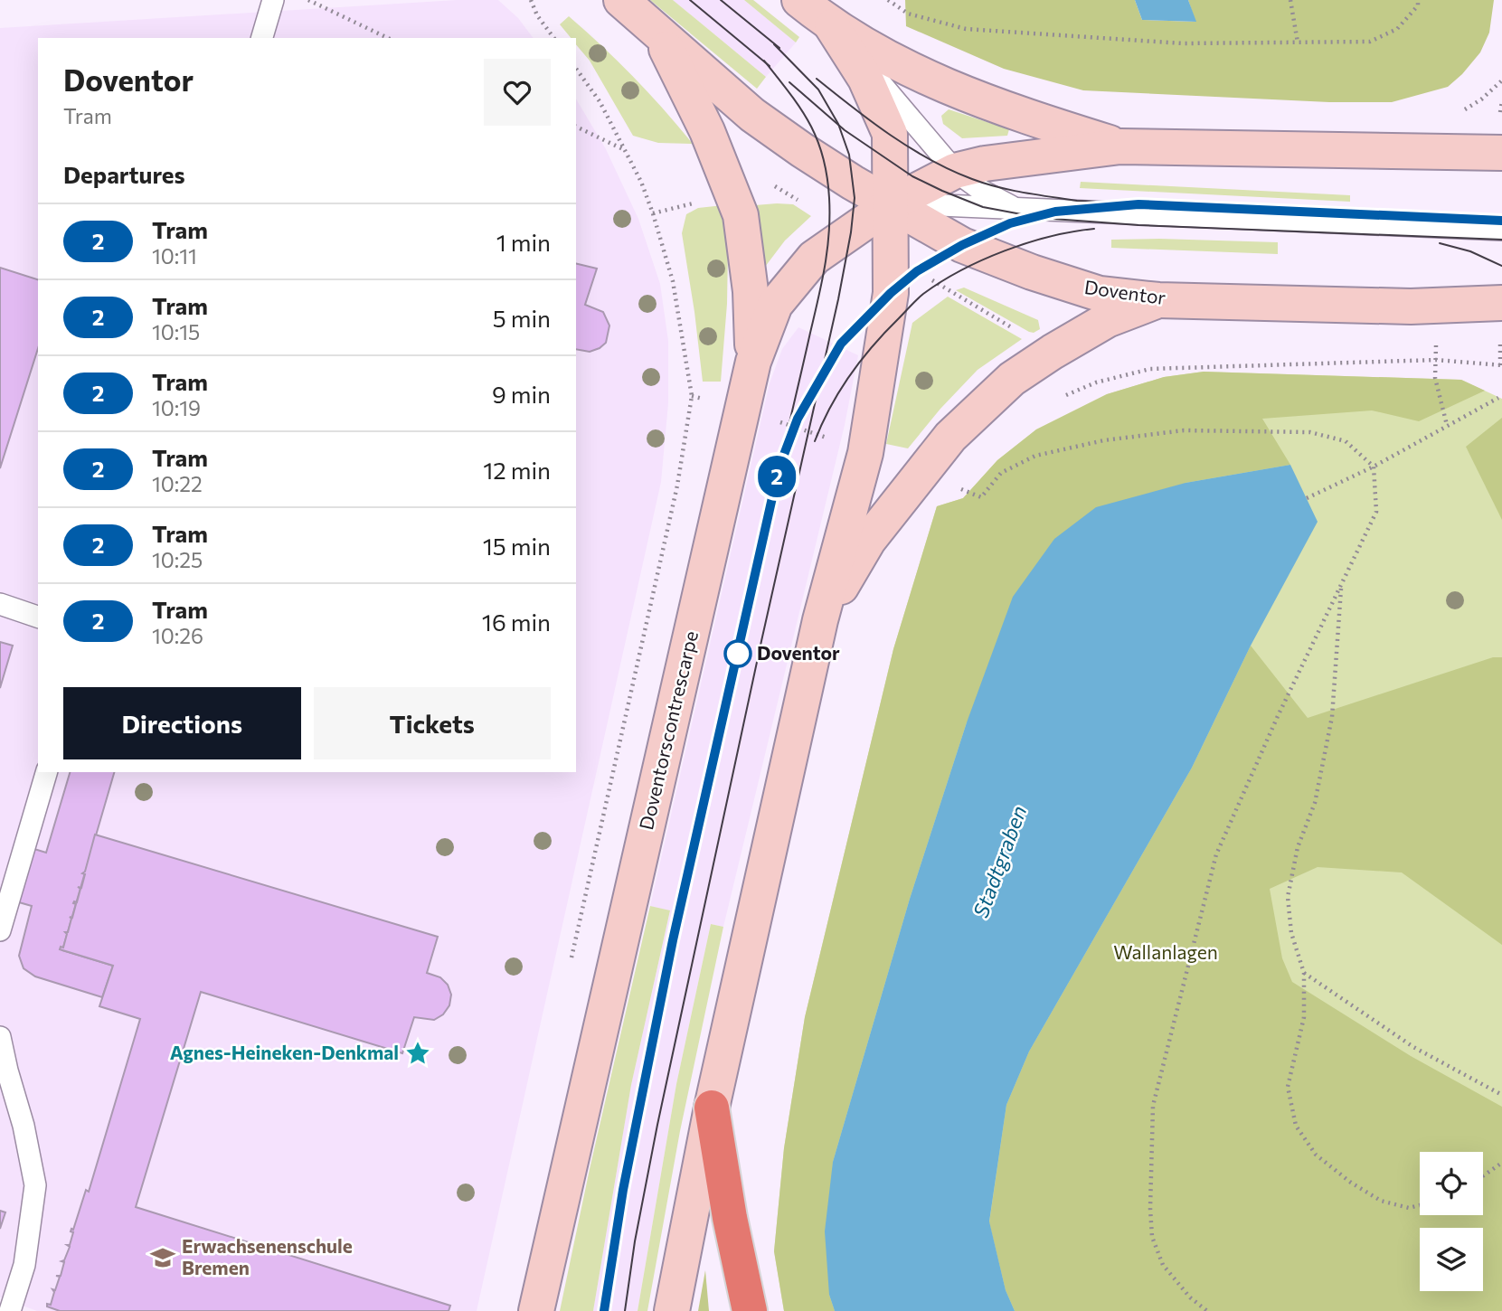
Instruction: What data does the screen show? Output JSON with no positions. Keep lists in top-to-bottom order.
{
  "streets": {
    "main road": ["Doventor", "Doventorscontrescarpe"]
  },
  "crossings": [
    ["Doventor", "Doventorscontrescarpe"]
  ],
  "water": ["Stadtgraben"],
  "parks": ["Wallanlagen"],
  "places": {
    "other": ["Doventor"],
    "place": ["Agnes-Heineken-Denkmal"],
    "school or university": ["Erwachsenenschule Bremen"]
  },
  "lines": ["tram line 2"],
  "page": {
    "on_map": "2",
    "heading": [
      ["Doventor", "Tram"],
      "Departures"
    ],
    "list": [
      {
        "mark": "2",
        "name": "Tram",
        "note": "10:11",
        "value": "1 min"
      },
      {
        "mark": "2",
        "name": "Tram",
        "note": "10:15",
        "value": "5 min"
      },
      {
        "mark": "2",
        "name": "Tram",
        "note": "10:19",
        "value": "9 min"
      },
      {
        "mark": "2",
        "name": "Tram",
        "note": "10:22",
        "value": "12 min"
      },
      {
        "mark": "2",
        "name": "Tram",
        "note": "10:25",
        "value": "15 min"
      },
      {
        "mark": "2",
        "name": "Tram",
        "note": "10:26",
        "value": "16 min"
      }
    ],
    "buttons": ["Directions", "Tickets"]
  }
}
